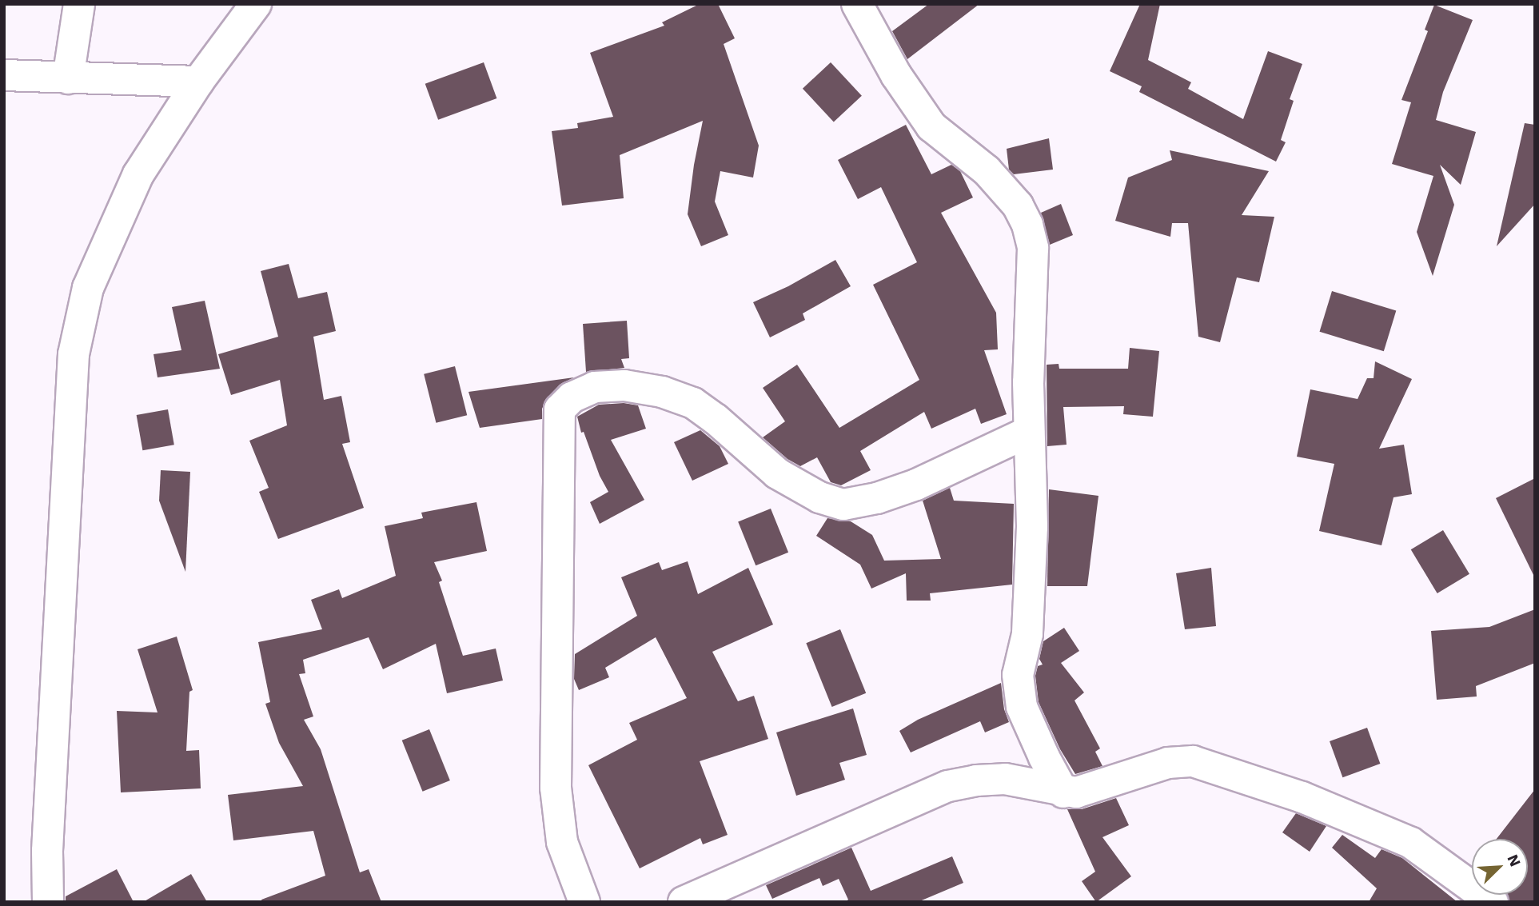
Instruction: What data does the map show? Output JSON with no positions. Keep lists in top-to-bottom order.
{
  "north": "top right"
}
